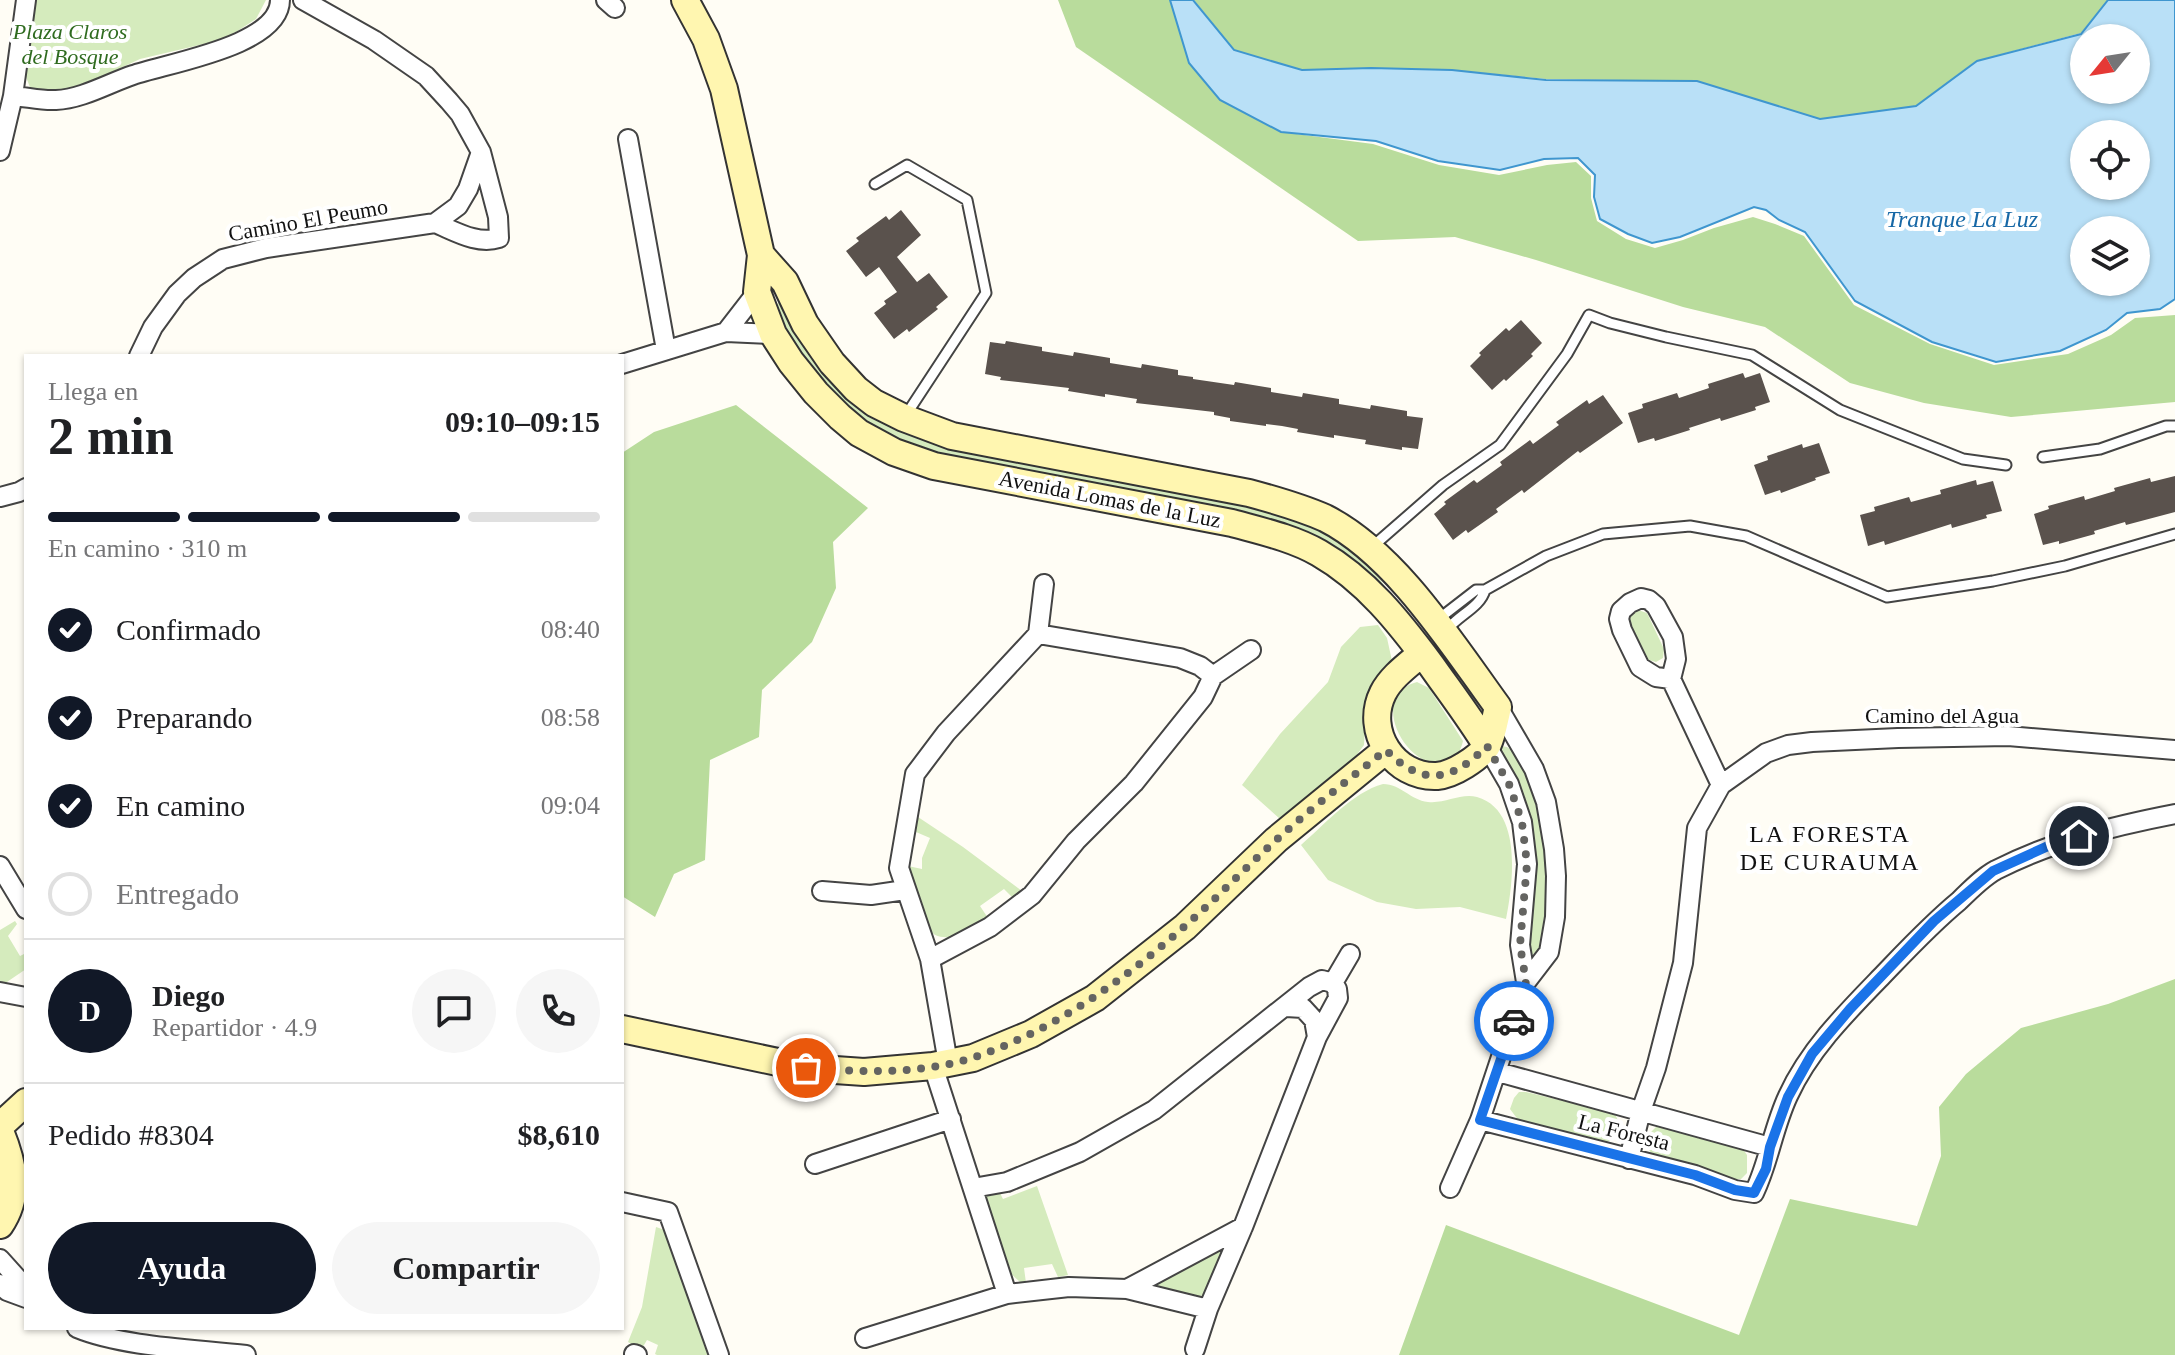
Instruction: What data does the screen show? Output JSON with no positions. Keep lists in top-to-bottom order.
{
  "streets": {
    "street": [
      "Camino El Peumo",
      "Avenida Lomas de la Luz",
      "Camino del Agua",
      "La Foresta"
    ]
  },
  "crossings": [
    ["Avenida Lomas de la Luz", "La Foresta"],
    ["Camino del Agua", "La Foresta"]
  ],
  "districts": ["LA FORESTA DE CURAUMA"],
  "water": ["Tranque La Luz"],
  "parks": ["Plaza Claros del Bosque"],
  "north": "bottom left",
  "page": {
    "heading": ["2 min", "Llega en", "09:10–09:15"],
    "panel": [
      "Diego",
      "Repartidor · 4.9",
      "Pedido #8304",
      "$8,610"
    ],
    "bar": "En camino · 310 m",
    "list": [
      ["Confirmado", "08:40"],
      ["Preparando", "08:58"],
      ["En camino", "09:04"],
      "Entregado"
    ],
    "round": "D",
    "buttons": ["Ayuda", "Compartir"]
  }
}
